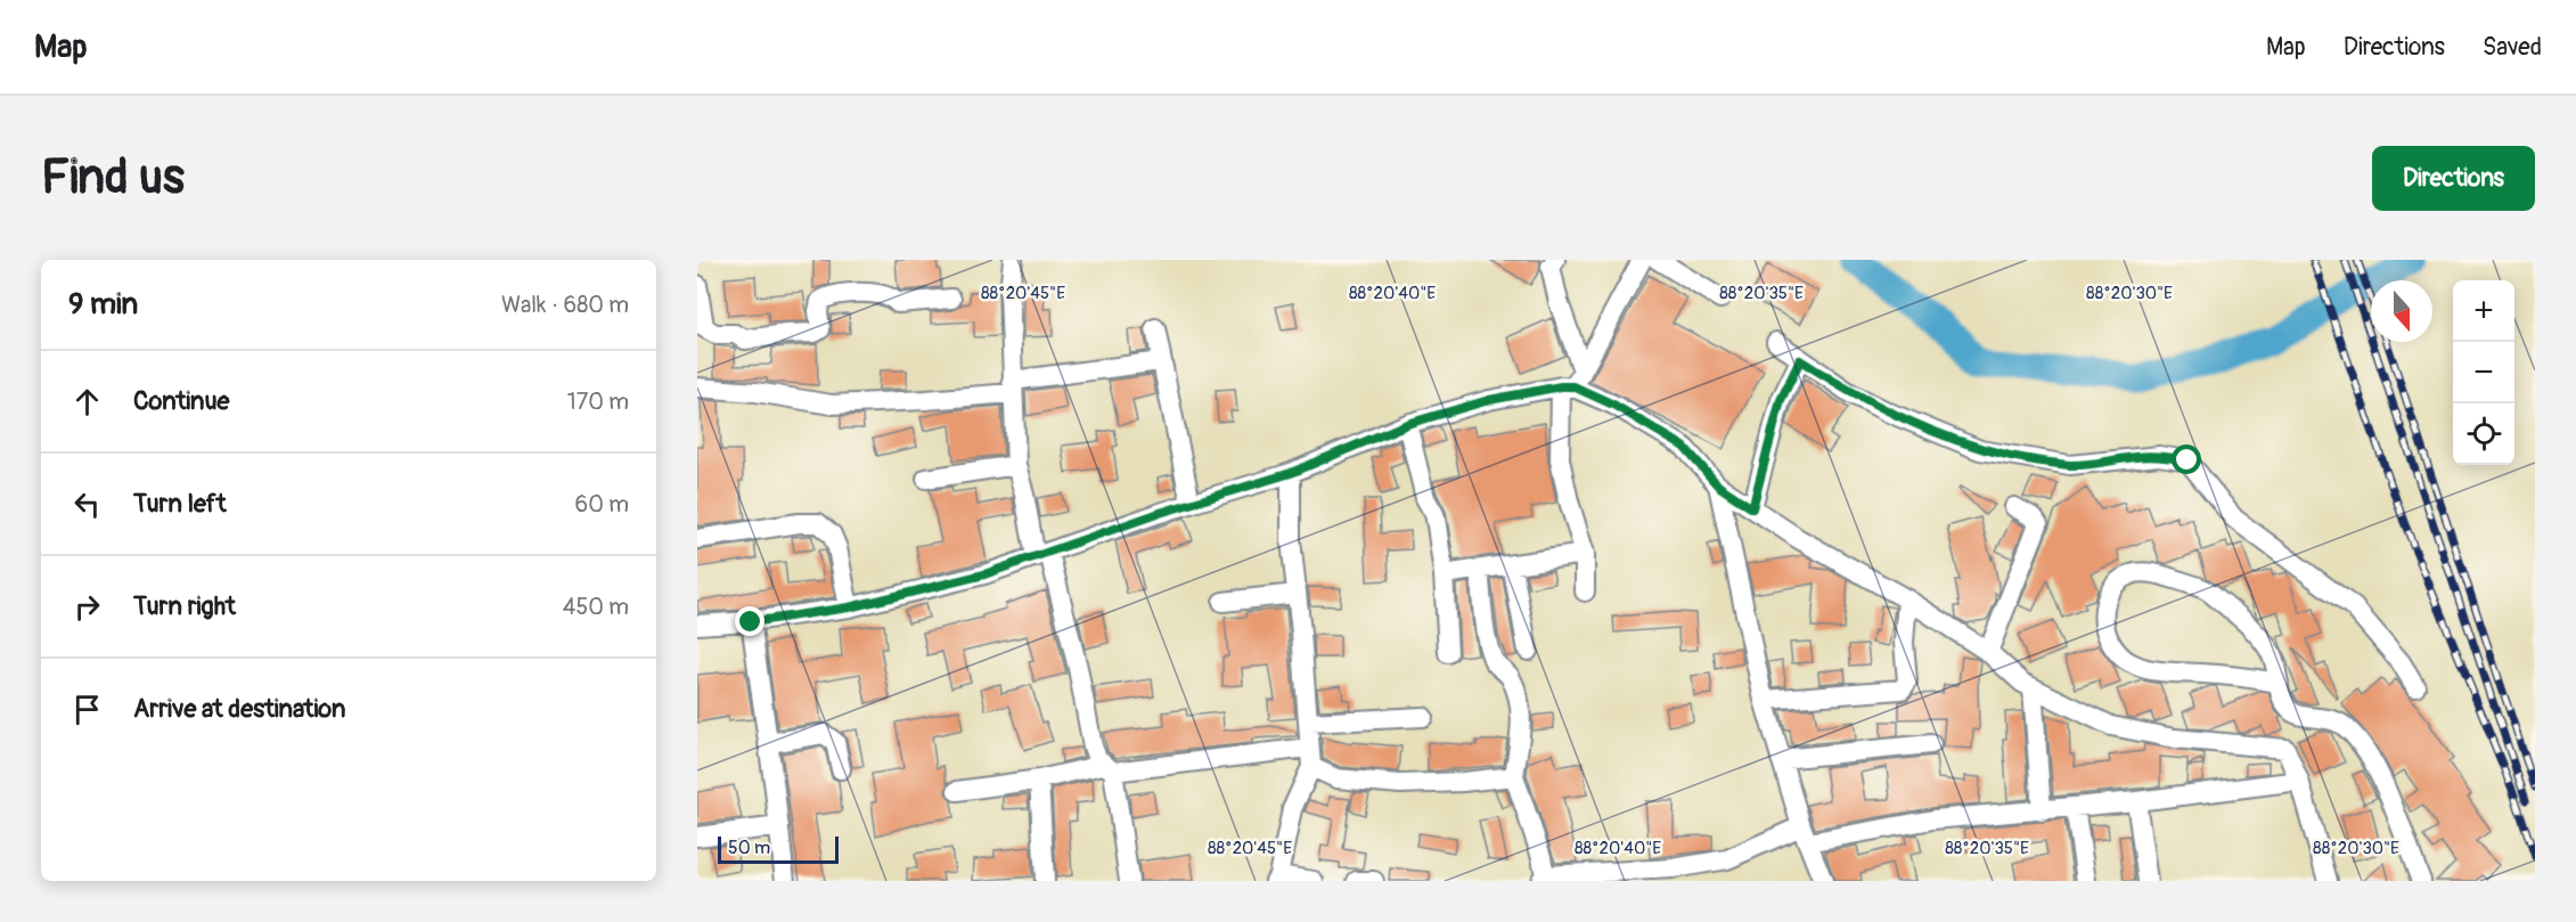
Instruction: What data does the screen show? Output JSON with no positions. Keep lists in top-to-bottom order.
{
  "scale_bar": "50 m",
  "north": "bottom",
  "page": {
    "header": "Map",
    "nav": ["Map", "Directions", "Saved"],
    "buttons": "Directions",
    "title": "Find us",
    "heading": ["9 min", "Walk · 680 m"],
    "map_buttons": ["+", "−"],
    "list": [
      ["Continue", "170 m"],
      ["Turn left", "60 m"],
      ["Turn right", "450 m"],
      "Arrive at destination"
    ],
    "scale": "50 m"
  },
  "coordinates": [
    "88°20'45\"E",
    "88°20'40\"E",
    "88°20'30\"E",
    "88°20'35\"E"
  ]
}
